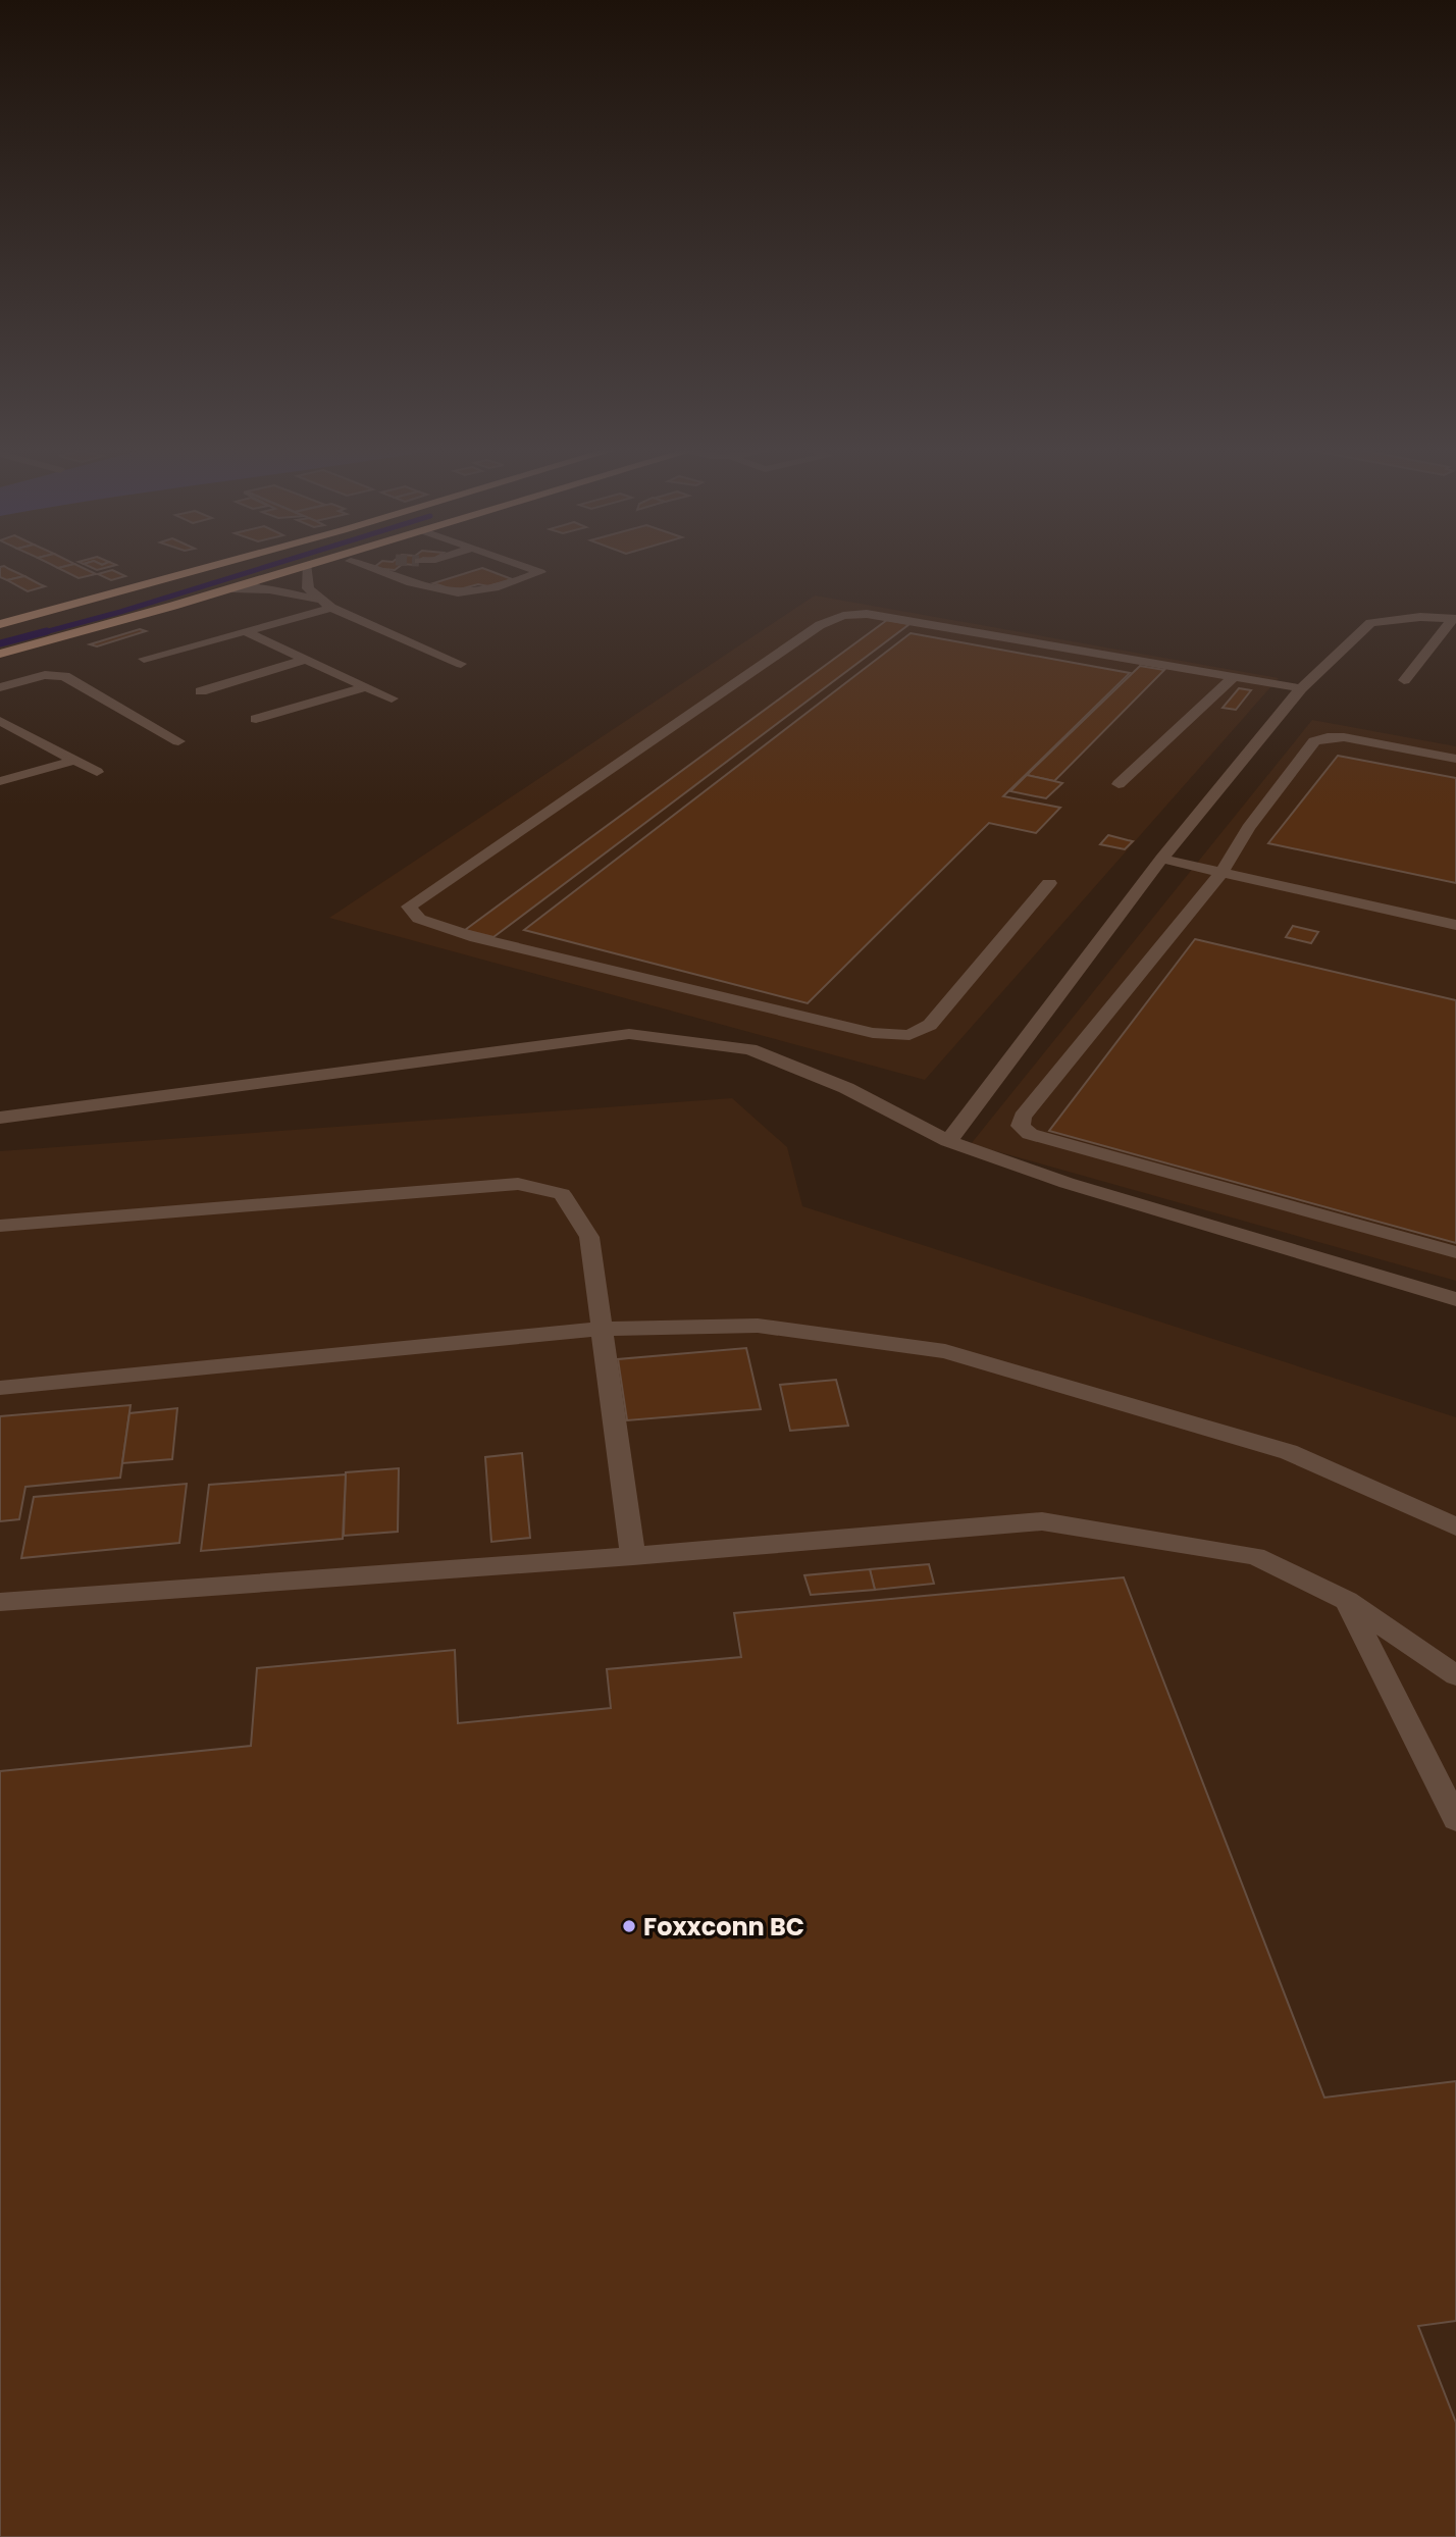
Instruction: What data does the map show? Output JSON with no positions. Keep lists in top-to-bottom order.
{
  "places": ["Foxxconn BC"]
}
